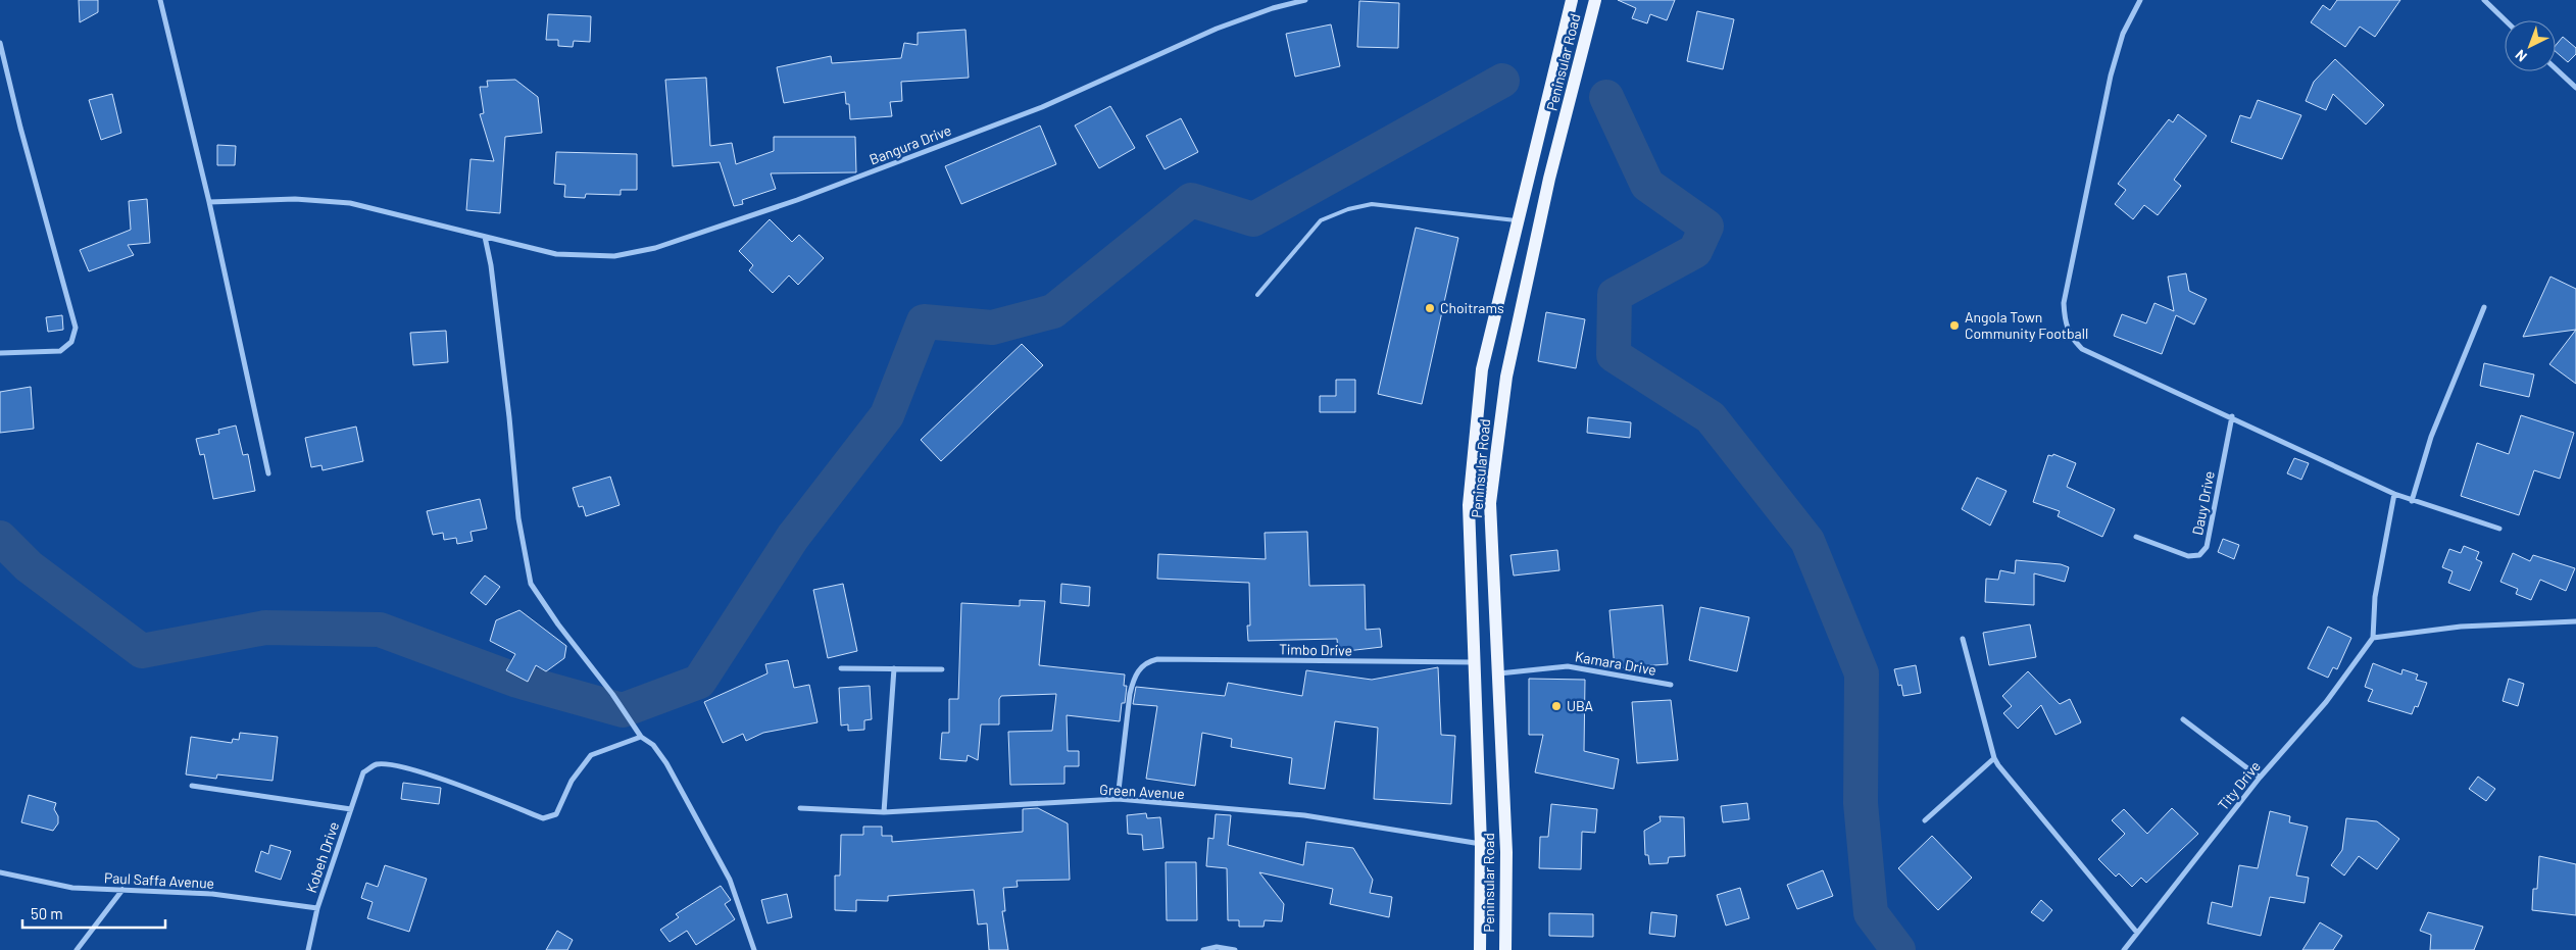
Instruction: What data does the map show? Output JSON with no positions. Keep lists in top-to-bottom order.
{
  "streets": {
    "main road": ["Peninsular Road"],
    "street": [
      "Bangura Drive",
      "Dauy Drive",
      "Timbo Drive",
      "Kamara Drive",
      "Tity Drive",
      "Green Avenue",
      "Kobeh Drive",
      "Paul Saffa Avenue"
    ]
  },
  "crossings": [
    ["Peninsular Road", "Timbo Drive"],
    ["Peninsular Road", "Kamara Drive"],
    ["Peninsular Road", "Green Avenue"],
    ["Timbo Drive", "Green Avenue"],
    ["Kobeh Drive", "Paul Saffa Avenue"]
  ],
  "places": ["Choitrams", "Angola Town Community Football", "UBA"],
  "scale_bar": "50 m",
  "north": "bottom left"
}
